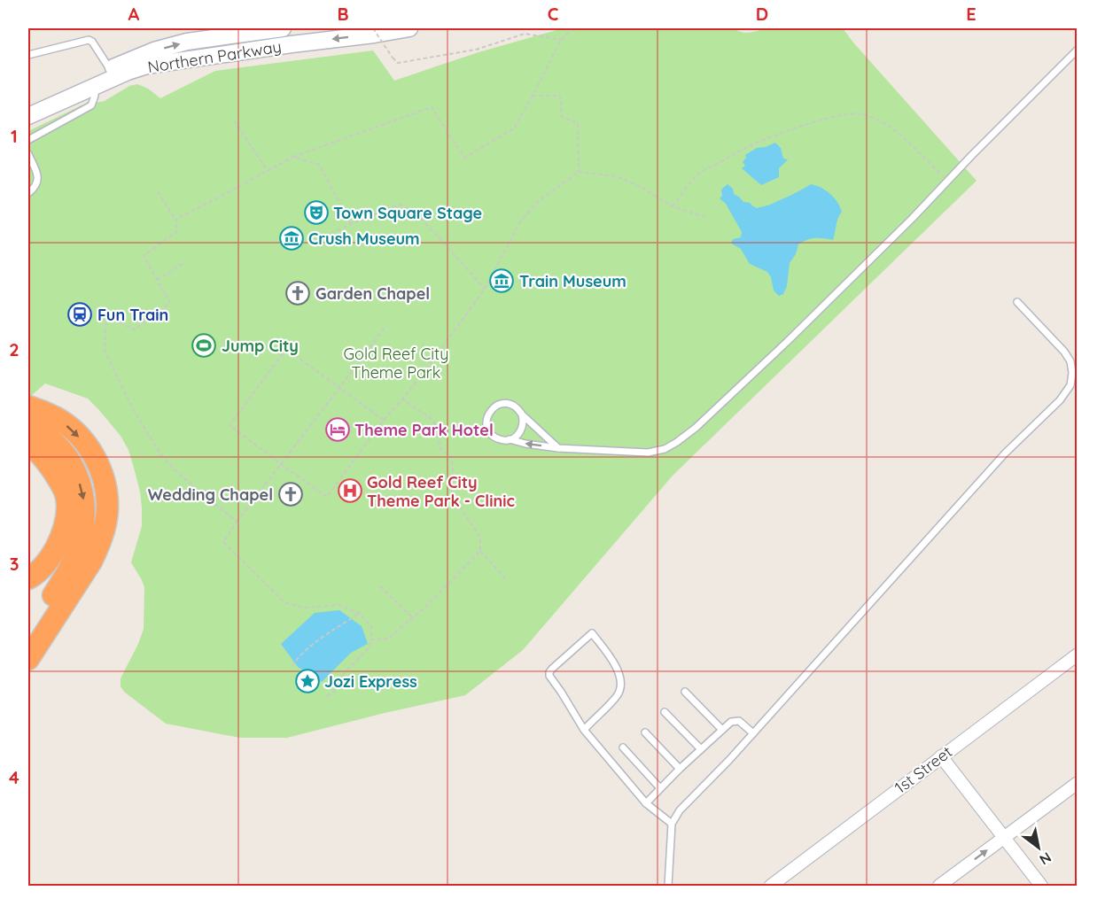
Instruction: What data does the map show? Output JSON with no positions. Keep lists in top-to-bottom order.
{
  "streets": {
    "main road": ["Northern Parkway"],
    "street": ["1st Street"]
  },
  "parks": ["Gold Reef City Theme Park"],
  "places": {
    "theatre": ["Town Square Stage"],
    "museum": ["Crush Museum", "Train Museum"],
    "church": ["Garden Chapel", "Wedding Chapel"],
    "station": ["Fun Train"],
    "sports": ["Jump City"],
    "hotel": ["Theme Park Hotel"],
    "hospital": ["Gold Reef City Theme Park - Clinic"],
    "place": ["Jozi Express"]
  },
  "north": "bottom right",
  "grid": {
    "columns": [
      "A",
      "B",
      "C",
      "D",
      "E"
    ],
    "rows": [
      "1",
      "2",
      "3",
      "4"
    ]
  }
}
